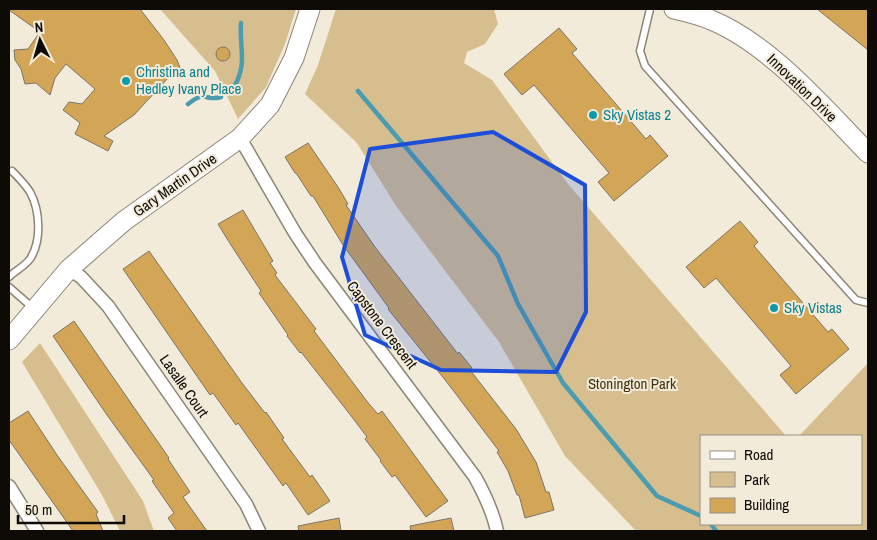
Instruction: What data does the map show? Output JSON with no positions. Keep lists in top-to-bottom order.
{
  "streets": {
    "street": [
      "Innovation Drive",
      "Gary Martin Drive",
      "Capstone Crescent",
      "Lasalle Court"
    ]
  },
  "crossings": [
    ["Gary Martin Drive", "Capstone Crescent"],
    ["Gary Martin Drive", "Lasalle Court"]
  ],
  "parks": ["Stonington Park"],
  "places": ["Christina and Hedley Ivany Place", "Sky Vistas 2", "Sky Vistas"],
  "legend": ["Road", "Park", "Building"],
  "scale_bar": "50 m",
  "north": "top"
}
